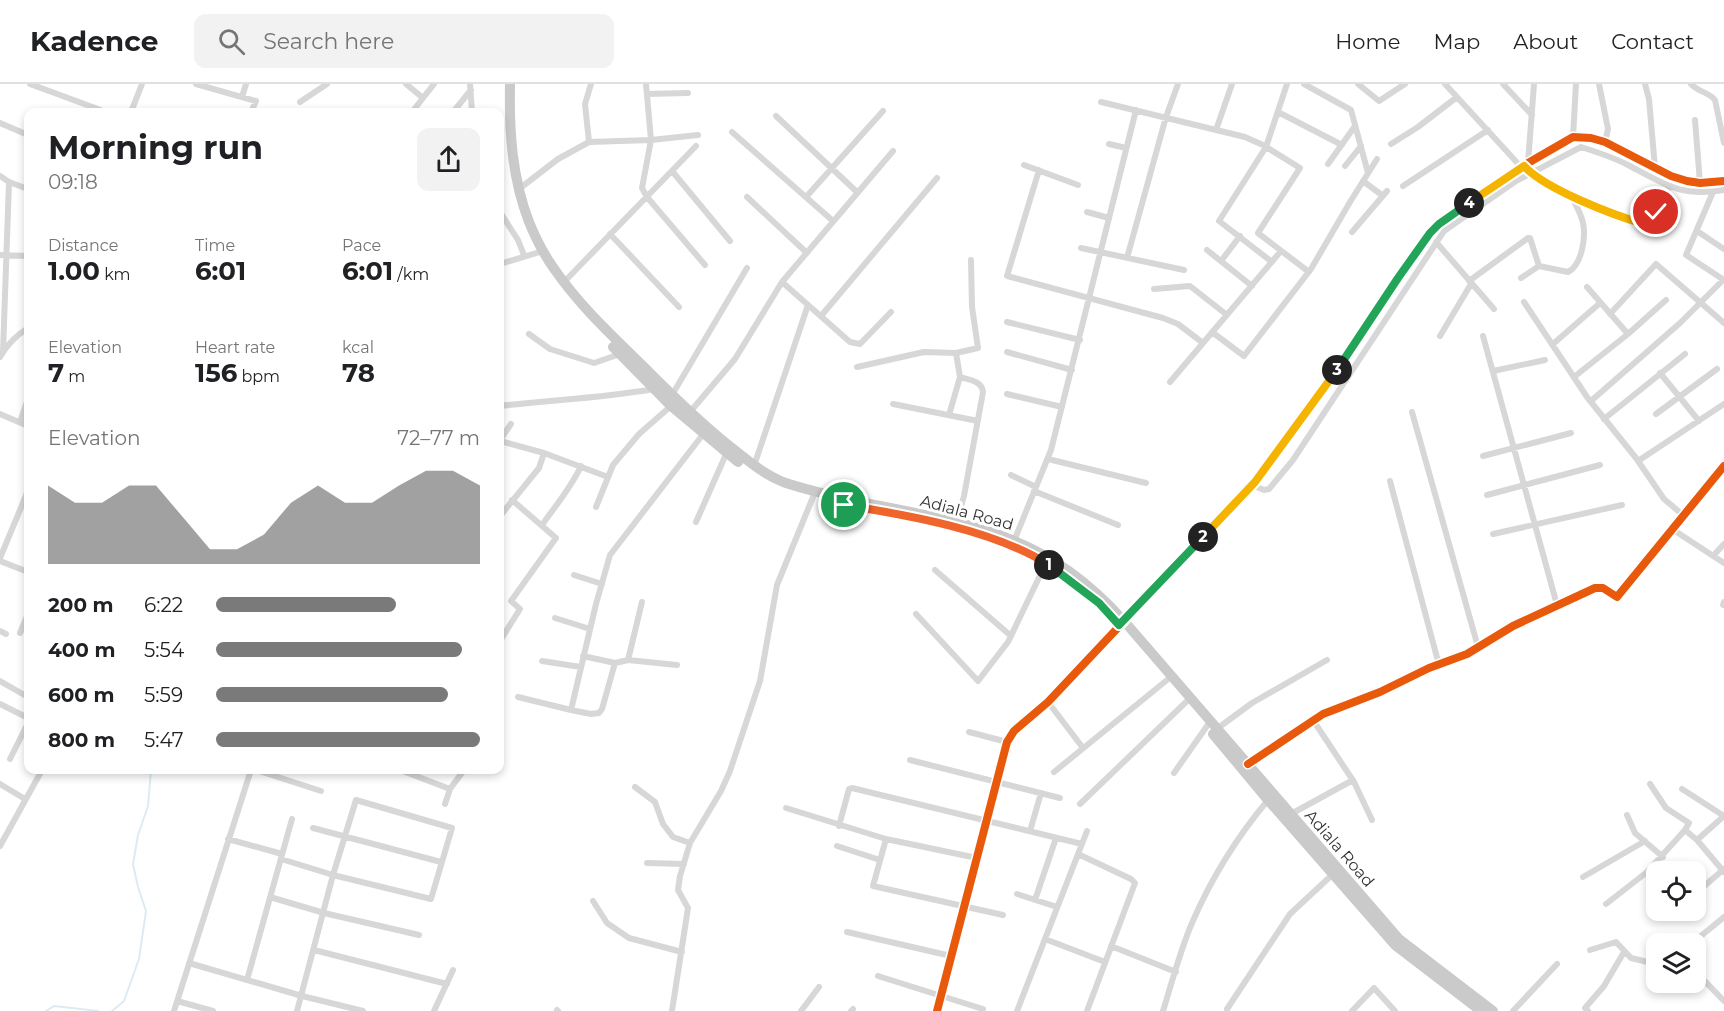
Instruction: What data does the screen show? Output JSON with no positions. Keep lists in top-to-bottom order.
{
  "streets": {
    "main road": ["Adiala Road"]
  },
  "page": {
    "header": "Kadence",
    "search": "Search here",
    "nav": [
      "Home",
      "Map",
      "About",
      "Contact"
    ],
    "heading": ["Morning run", "09:18"],
    "pins": [
      "4",
      "3",
      "2",
      "1"
    ],
    "stats": [
      ["Distance", "1.00 km"],
      ["Time", "6:01"],
      ["Pace", "6:01 /km"],
      ["Elevation", "7 m"],
      ["Heart rate", "156 bpm"],
      ["kcal", "78"]
    ],
    "chart": ["Elevation", "72–77 m"],
    "list": [
      {
        "name": "200 m",
        "note": "6:22"
      },
      {
        "name": "400 m",
        "note": "5:54"
      },
      {
        "name": "600 m",
        "note": "5:59"
      },
      {
        "name": "800 m",
        "note": "5:47"
      }
    ]
  }
}
